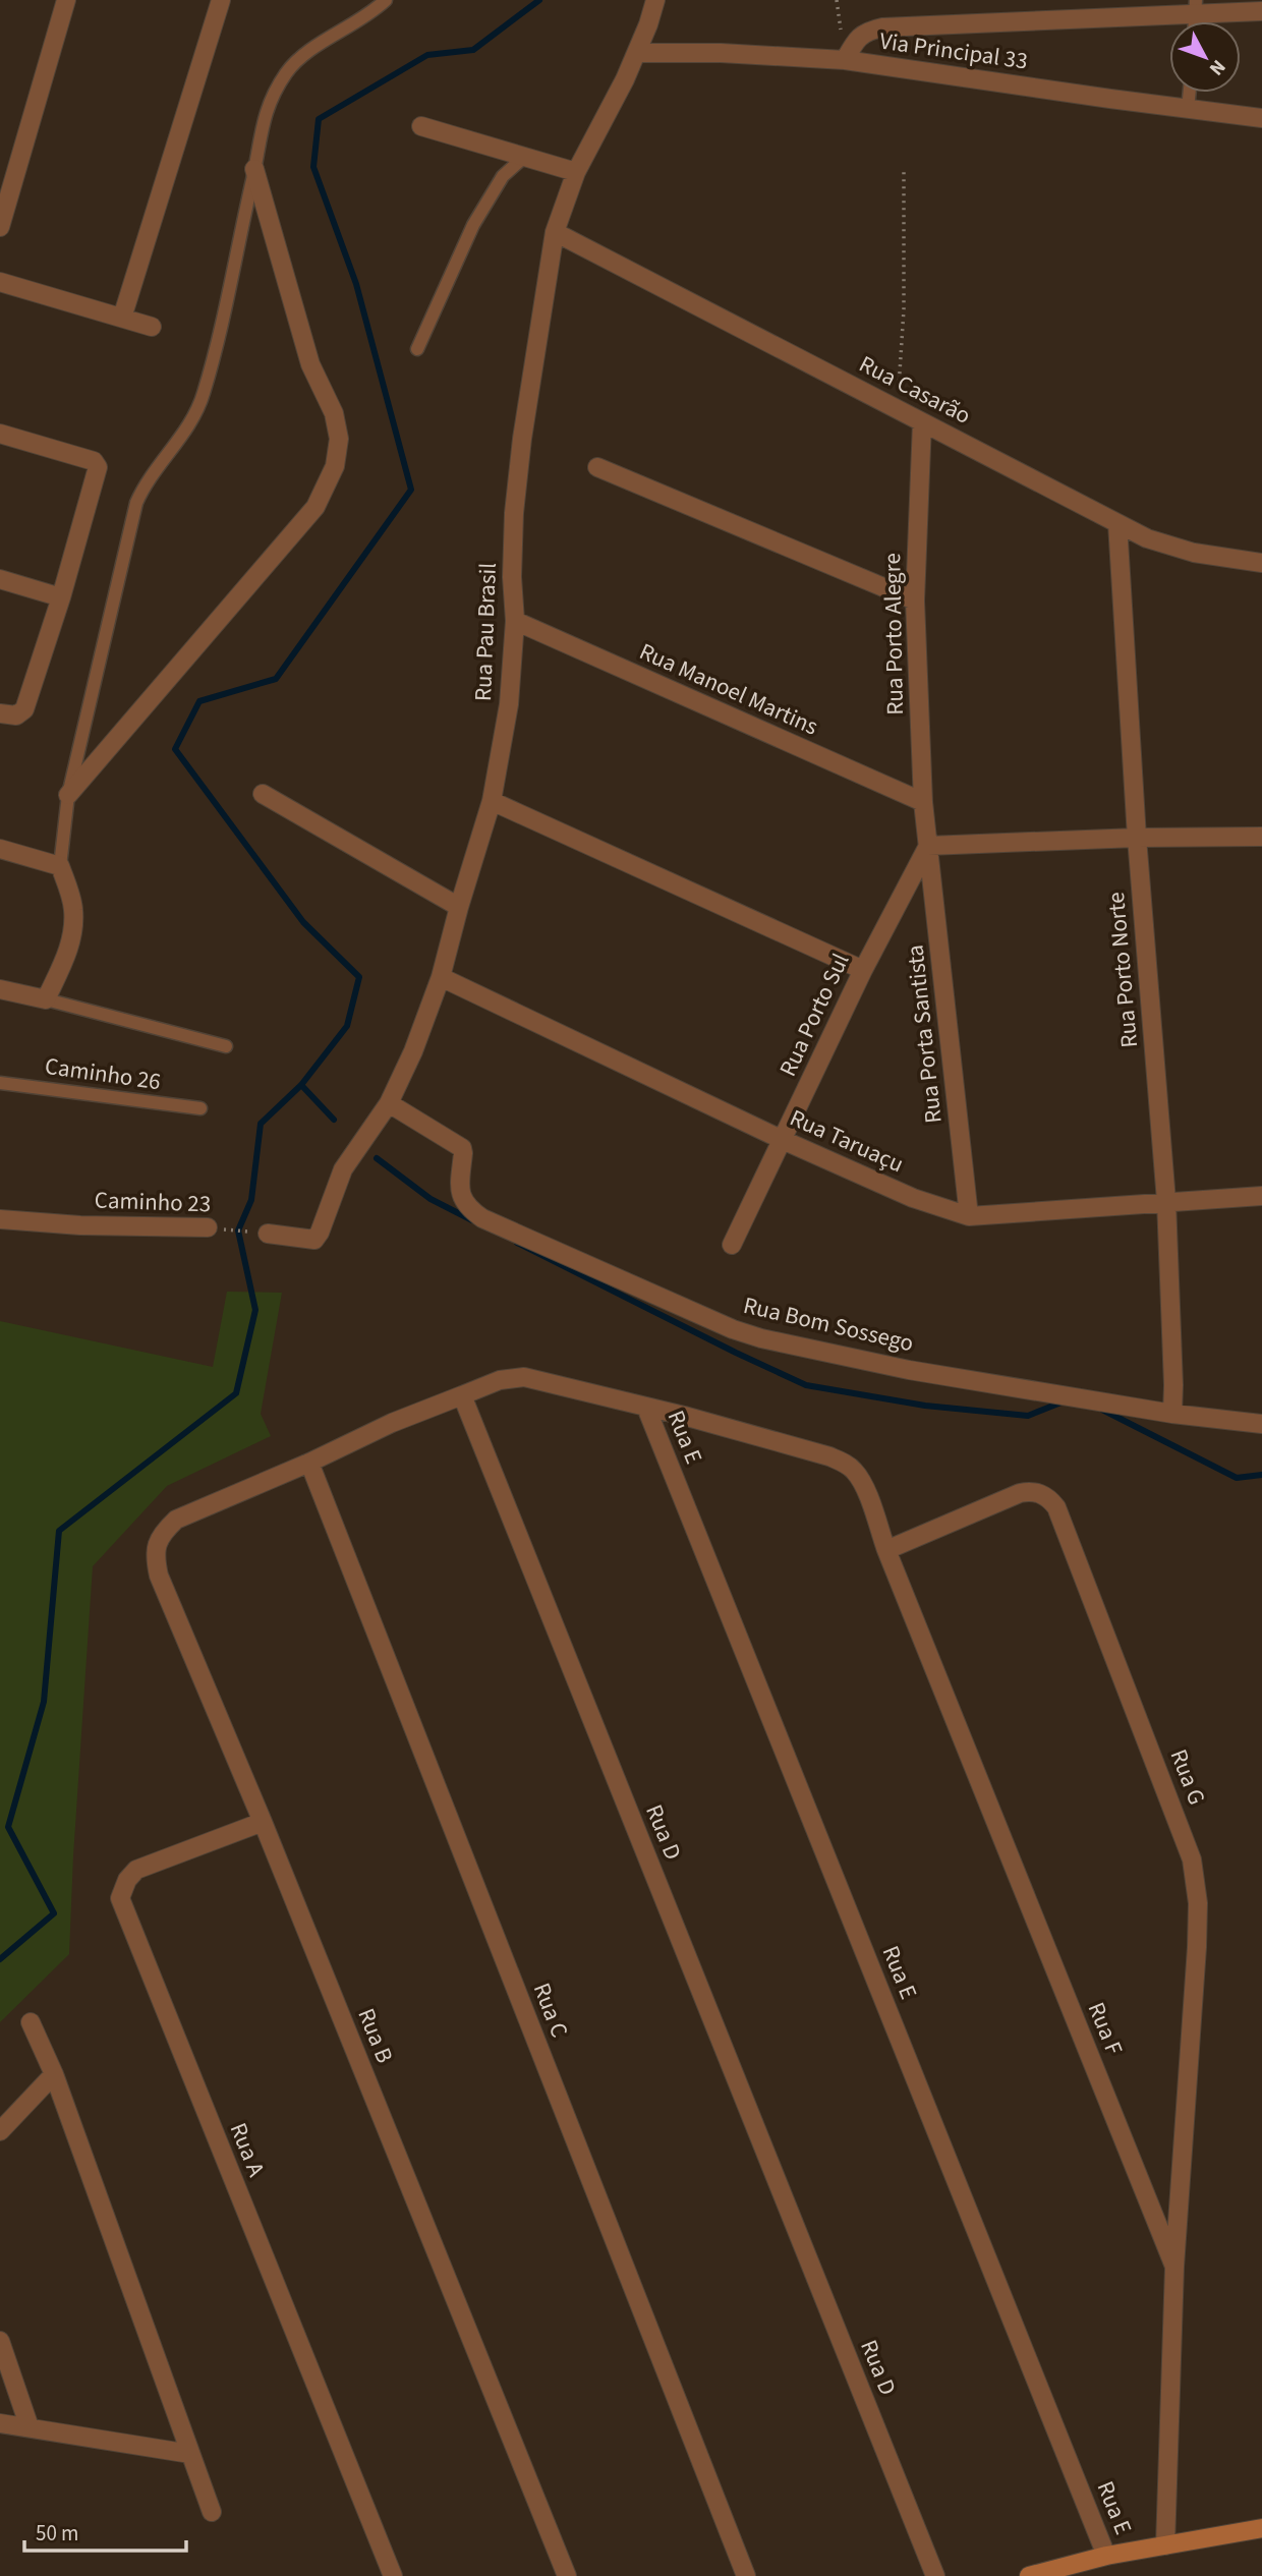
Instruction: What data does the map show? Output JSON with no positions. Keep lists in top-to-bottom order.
{
  "streets": {
    "street": [
      "Via Principal 33",
      "Rua Casarão",
      "Rua Pau Brasil",
      "Rua Porto Alegre",
      "Rua Manoel Martins",
      "Rua Porto Norte",
      "Rua Porto Sul",
      "Rua Porta Santista",
      "Rua Taruaçu",
      "Caminho 23",
      "Rua Bom Sossego",
      "Rua E",
      "Rua G",
      "Rua D",
      "Rua C",
      "Rua F",
      "Rua B",
      "Rua A"
    ],
    "lane": ["Caminho 26"]
  },
  "crossings": [
    ["Via Principal 33", "Rua Pau Brasil"],
    ["Rua Casarão", "Rua Pau Brasil"],
    ["Rua Casarão", "Rua Porto Alegre"],
    ["Rua Casarão", "Rua Porto Norte"],
    ["Rua Pau Brasil", "Rua Manoel Martins"],
    ["Rua Pau Brasil", "Rua Taruaçu"],
    ["Rua Pau Brasil", "Caminho 23"],
    ["Rua Pau Brasil", "Rua Bom Sossego"],
    ["Rua Porto Alegre", "Rua Manoel Martins"],
    ["Rua Porto Alegre", "Rua Porto Sul"],
    ["Rua Porto Alegre", "Rua Porta Santista"],
    ["Rua Porto Norte", "Rua Taruaçu"],
    ["Rua Porto Norte", "Rua Bom Sossego"],
    ["Rua Porto Sul", "Rua Porta Santista"],
    ["Rua Porto Sul", "Rua Taruaçu"],
    ["Rua Porta Santista", "Rua Taruaçu"],
    ["Rua G", "Rua F"],
    ["Rua C", "Rua B"],
    ["Rua B", "Rua A"]
  ],
  "scale_bar": "50 m",
  "north": "bottom right"
}
